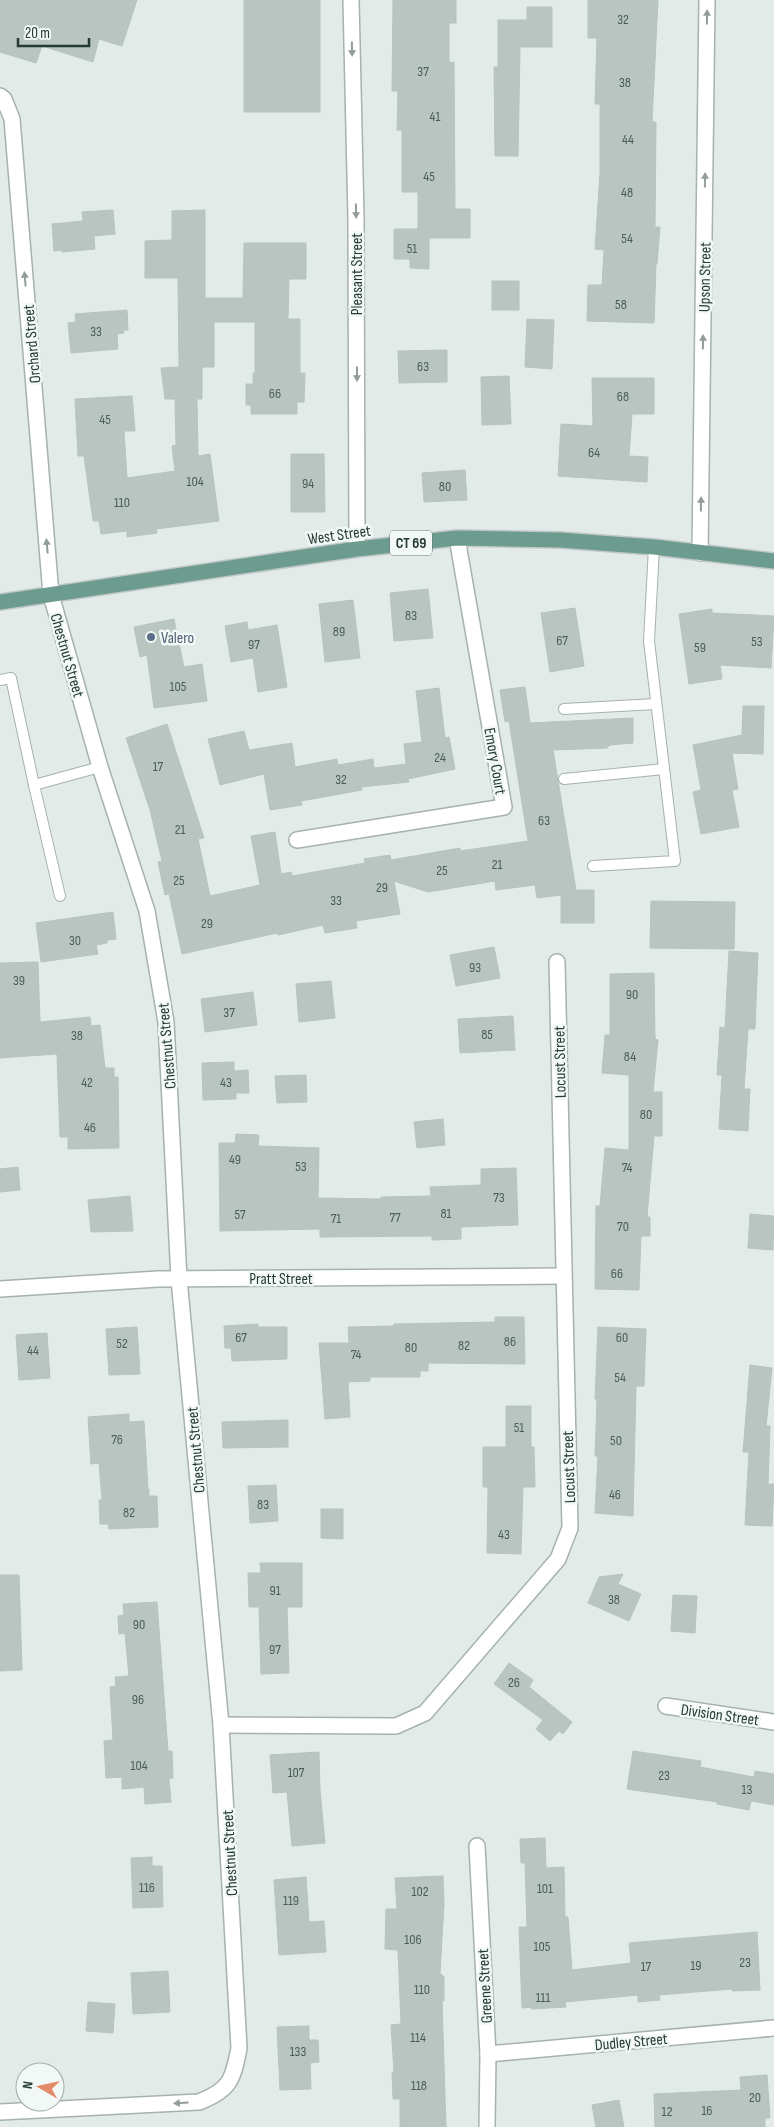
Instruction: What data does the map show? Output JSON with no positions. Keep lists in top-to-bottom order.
{
  "streets": {
    "main road": ["West Street", "CT 69"],
    "street": [
      "Pleasant Street",
      "Upson Street",
      "Orchard Street",
      "Chestnut Street",
      "Emory Court",
      "Locust Street",
      "Pratt Street",
      "Division Street",
      "Greene Street",
      "Dudley Street"
    ]
  },
  "crossings": [
    ["Pleasant Street", "West Street"],
    ["Upson Street", "West Street"],
    ["Orchard Street", "West Street"],
    ["Orchard Street", "Chestnut Street"],
    ["West Street", "Chestnut Street"],
    ["West Street", "Emory Court"],
    ["Chestnut Street", "Locust Street"],
    ["Chestnut Street", "Pratt Street"],
    ["Locust Street", "Pratt Street"],
    ["Greene Street", "Dudley Street"]
  ],
  "one_way": ["Pleasant Street", "Upson Street", "Orchard Street"],
  "places": ["Valero"],
  "house_numbers": [
    "32",
    "37",
    "38",
    "41",
    "44",
    "45",
    "48",
    "54",
    "51",
    "58",
    "33",
    "63",
    "66",
    "68",
    "45",
    "64",
    "104",
    "94",
    "80",
    "110",
    "83",
    "89",
    "67",
    "53",
    "97",
    "59",
    "105",
    "24",
    "17",
    "32",
    "63",
    "21",
    "21",
    "25",
    "25",
    "29",
    "33",
    "29",
    "30",
    "93",
    "39",
    "90",
    "37",
    "85",
    "38",
    "84",
    "42",
    "43",
    "80",
    "46",
    "49",
    "53",
    "74",
    "73",
    "81",
    "57",
    "77",
    "71",
    "70",
    "66",
    "67",
    "60",
    "86",
    "52",
    "82",
    "80",
    "44",
    "74",
    "54",
    "51",
    "76",
    "50",
    "46",
    "83",
    "82",
    "43",
    "91",
    "38",
    "90",
    "97",
    "26",
    "96",
    "104",
    "107",
    "23",
    "13",
    "116",
    "101",
    "102",
    "119",
    "106",
    "105",
    "23",
    "19",
    "17",
    "110",
    "111",
    "114",
    "133",
    "118",
    "20",
    "16",
    "12"
  ],
  "scale_bar": "20 m",
  "north": "left"
}
